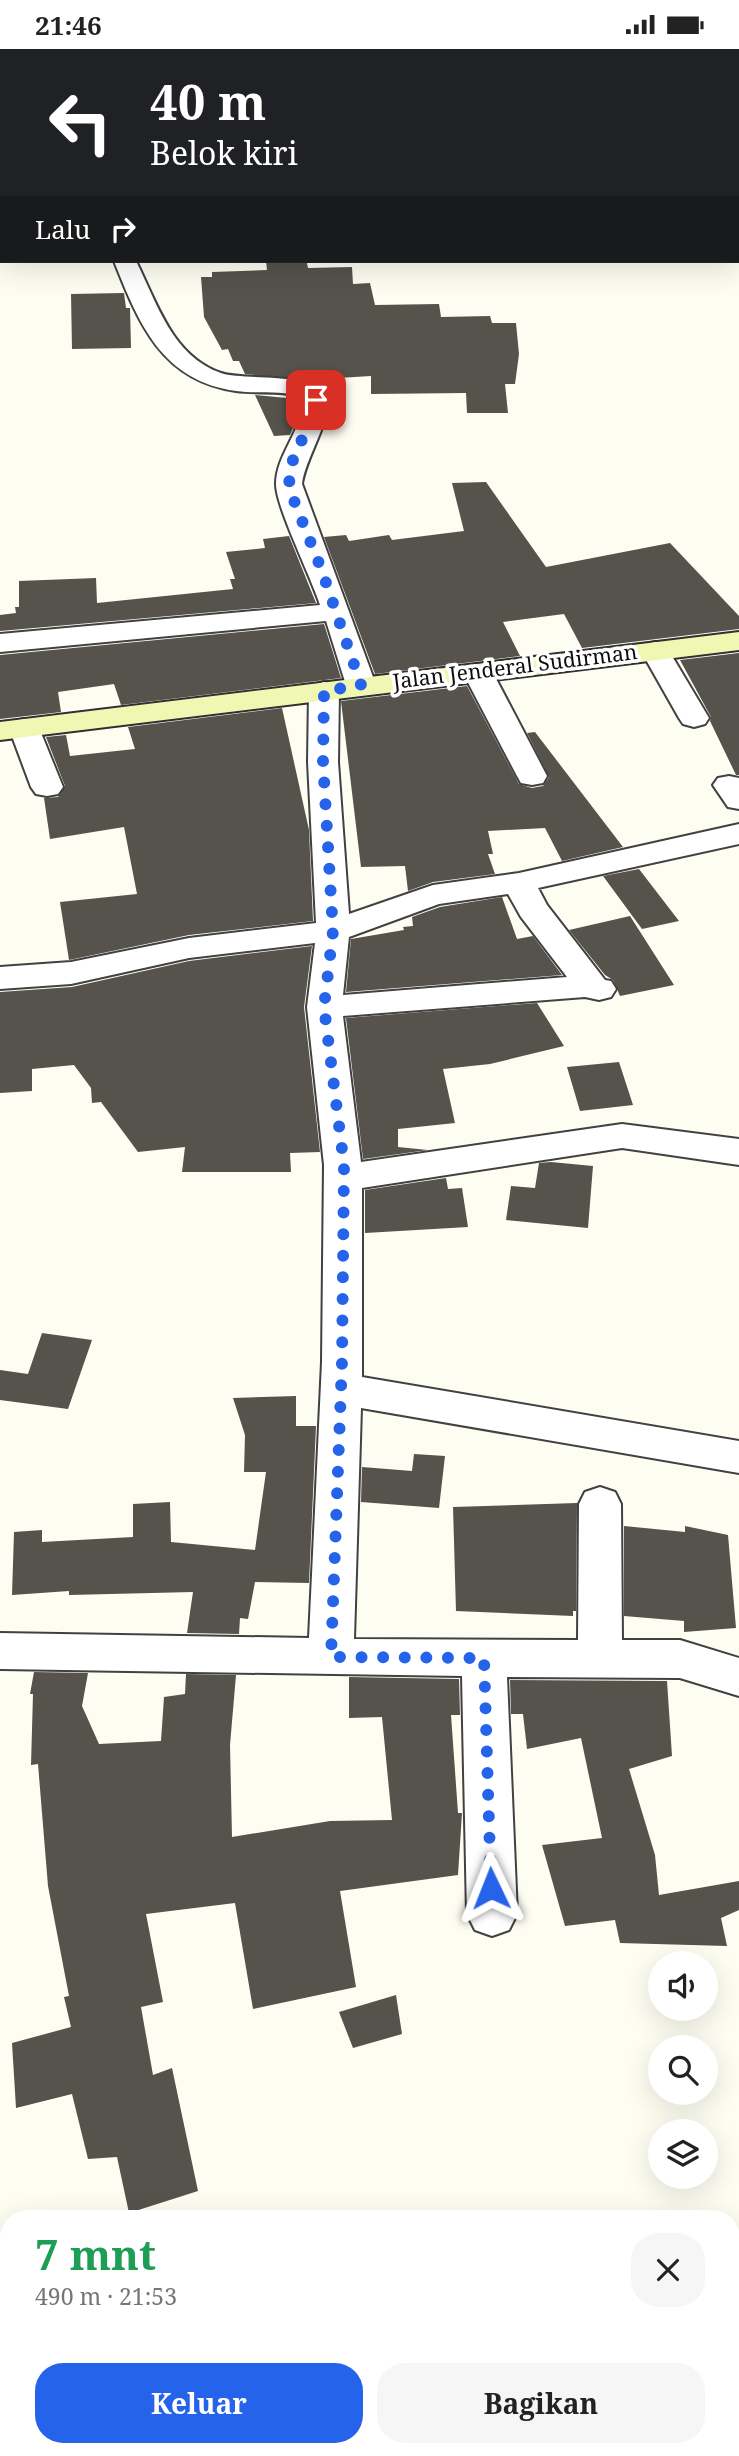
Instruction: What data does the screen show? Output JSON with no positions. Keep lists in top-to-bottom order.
{
  "streets": {
    "main road": ["Jalan Jenderal Sudirman"]
  },
  "page": {
    "status": "21:46",
    "turn": ["40 m", "Belok kiri"],
    "then": "Lalu",
    "heading": ["7 mnt", "490 m · 21:53"],
    "buttons": ["Keluar", "Bagikan"]
  }
}
